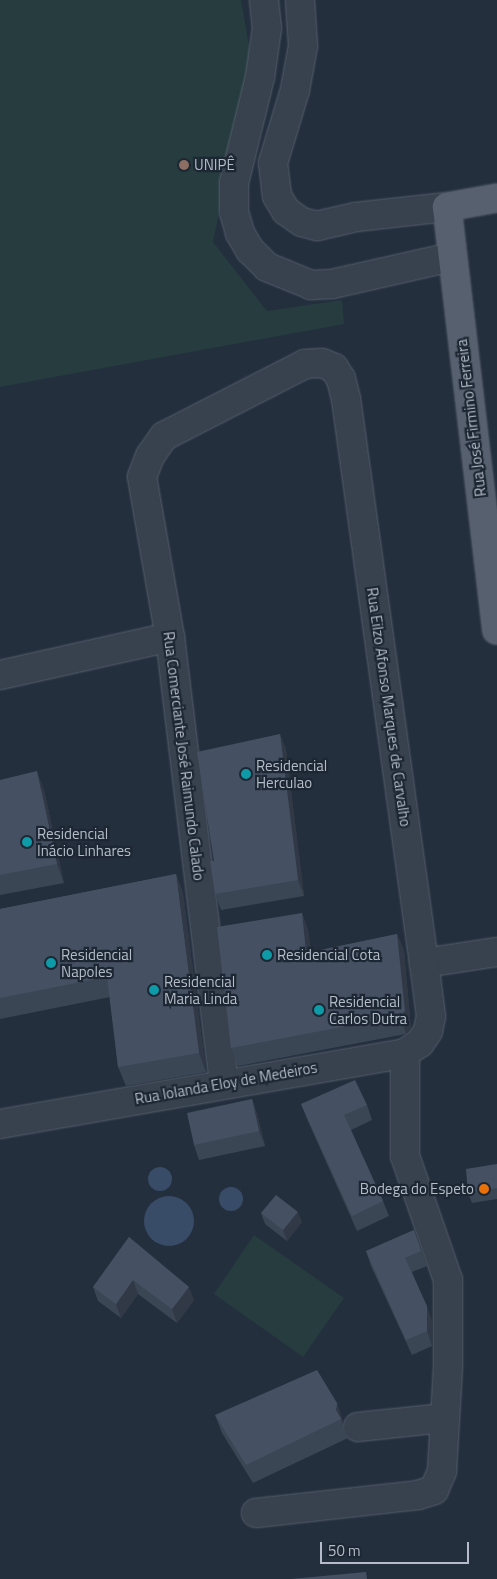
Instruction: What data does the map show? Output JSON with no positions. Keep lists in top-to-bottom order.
{
  "streets": {
    "main road": ["Rua José Firmino Ferreira"],
    "street": ["Rua Eilzo Afonso Marques de Carvalho", "Rua Comerciante José Raimundo Calado", "Rua Iolanda Eloy de Medeiros"]
  },
  "crossings": [
    ["Rua Eilzo Afonso Marques de Carvalho", "Rua Comerciante José Raimundo Calado"],
    ["Rua Eilzo Afonso Marques de Carvalho", "Rua Iolanda Eloy de Medeiros"],
    ["Rua Comerciante José Raimundo Calado", "Rua Iolanda Eloy de Medeiros"]
  ],
  "places": [
    "UNIPÊ",
    "Residencial Herculao",
    "Residencial Inácio Linhares",
    "Residencial Cota",
    "Residencial Napoles",
    "Residencial Maria Linda",
    "Residencial Carlos Dutra",
    "Bodega do Espeto"
  ],
  "scale_bar": "50 m"
}
